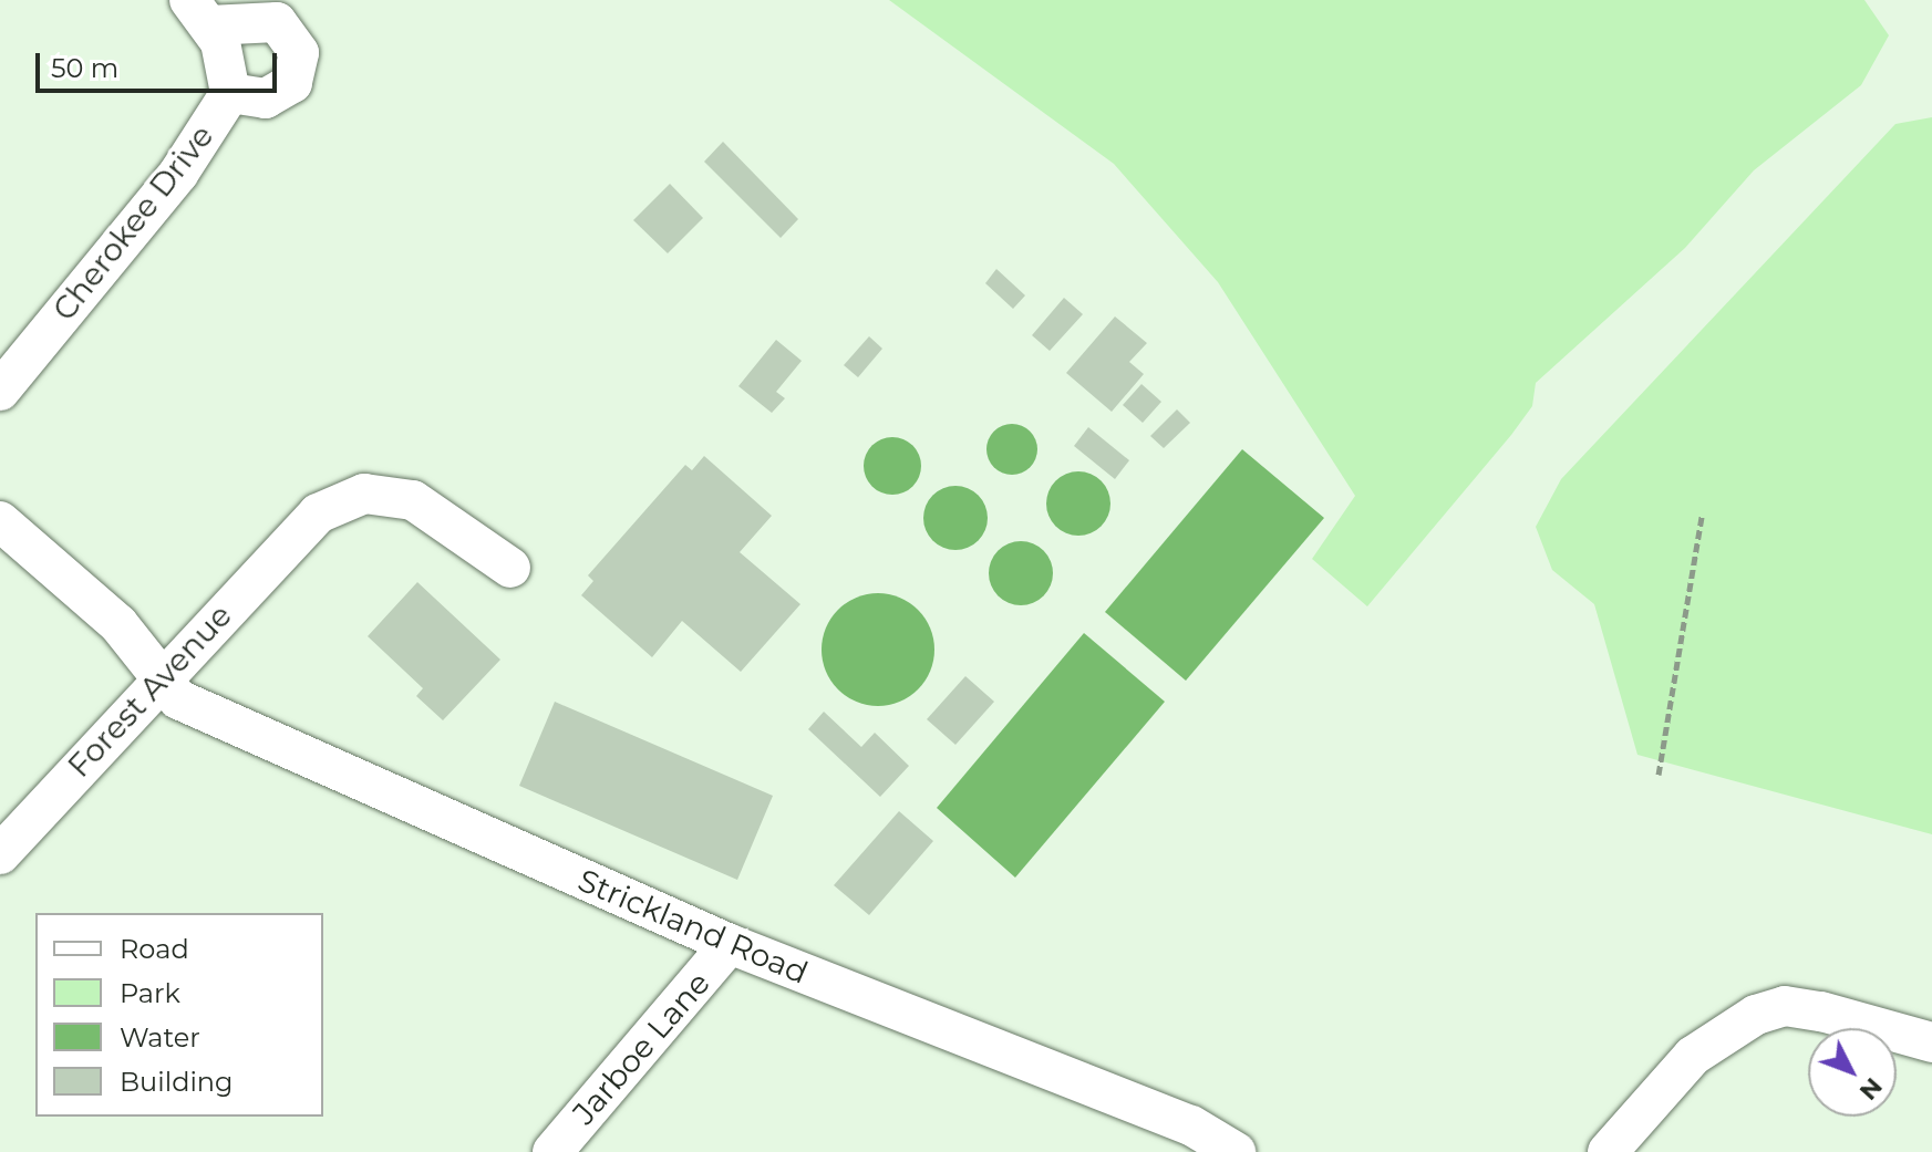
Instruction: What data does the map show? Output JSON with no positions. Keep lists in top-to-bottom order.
{
  "streets": {
    "street": [
      "Cherokee Drive",
      "Forest Avenue",
      "Strickland Road",
      "Jarboe Lane"
    ]
  },
  "crossings": [
    ["Forest Avenue", "Strickland Road"],
    ["Strickland Road", "Jarboe Lane"]
  ],
  "legend": [
    "Road",
    "Park",
    "Water",
    "Building"
  ],
  "scale_bar": "50 m",
  "north": "bottom right"
}
